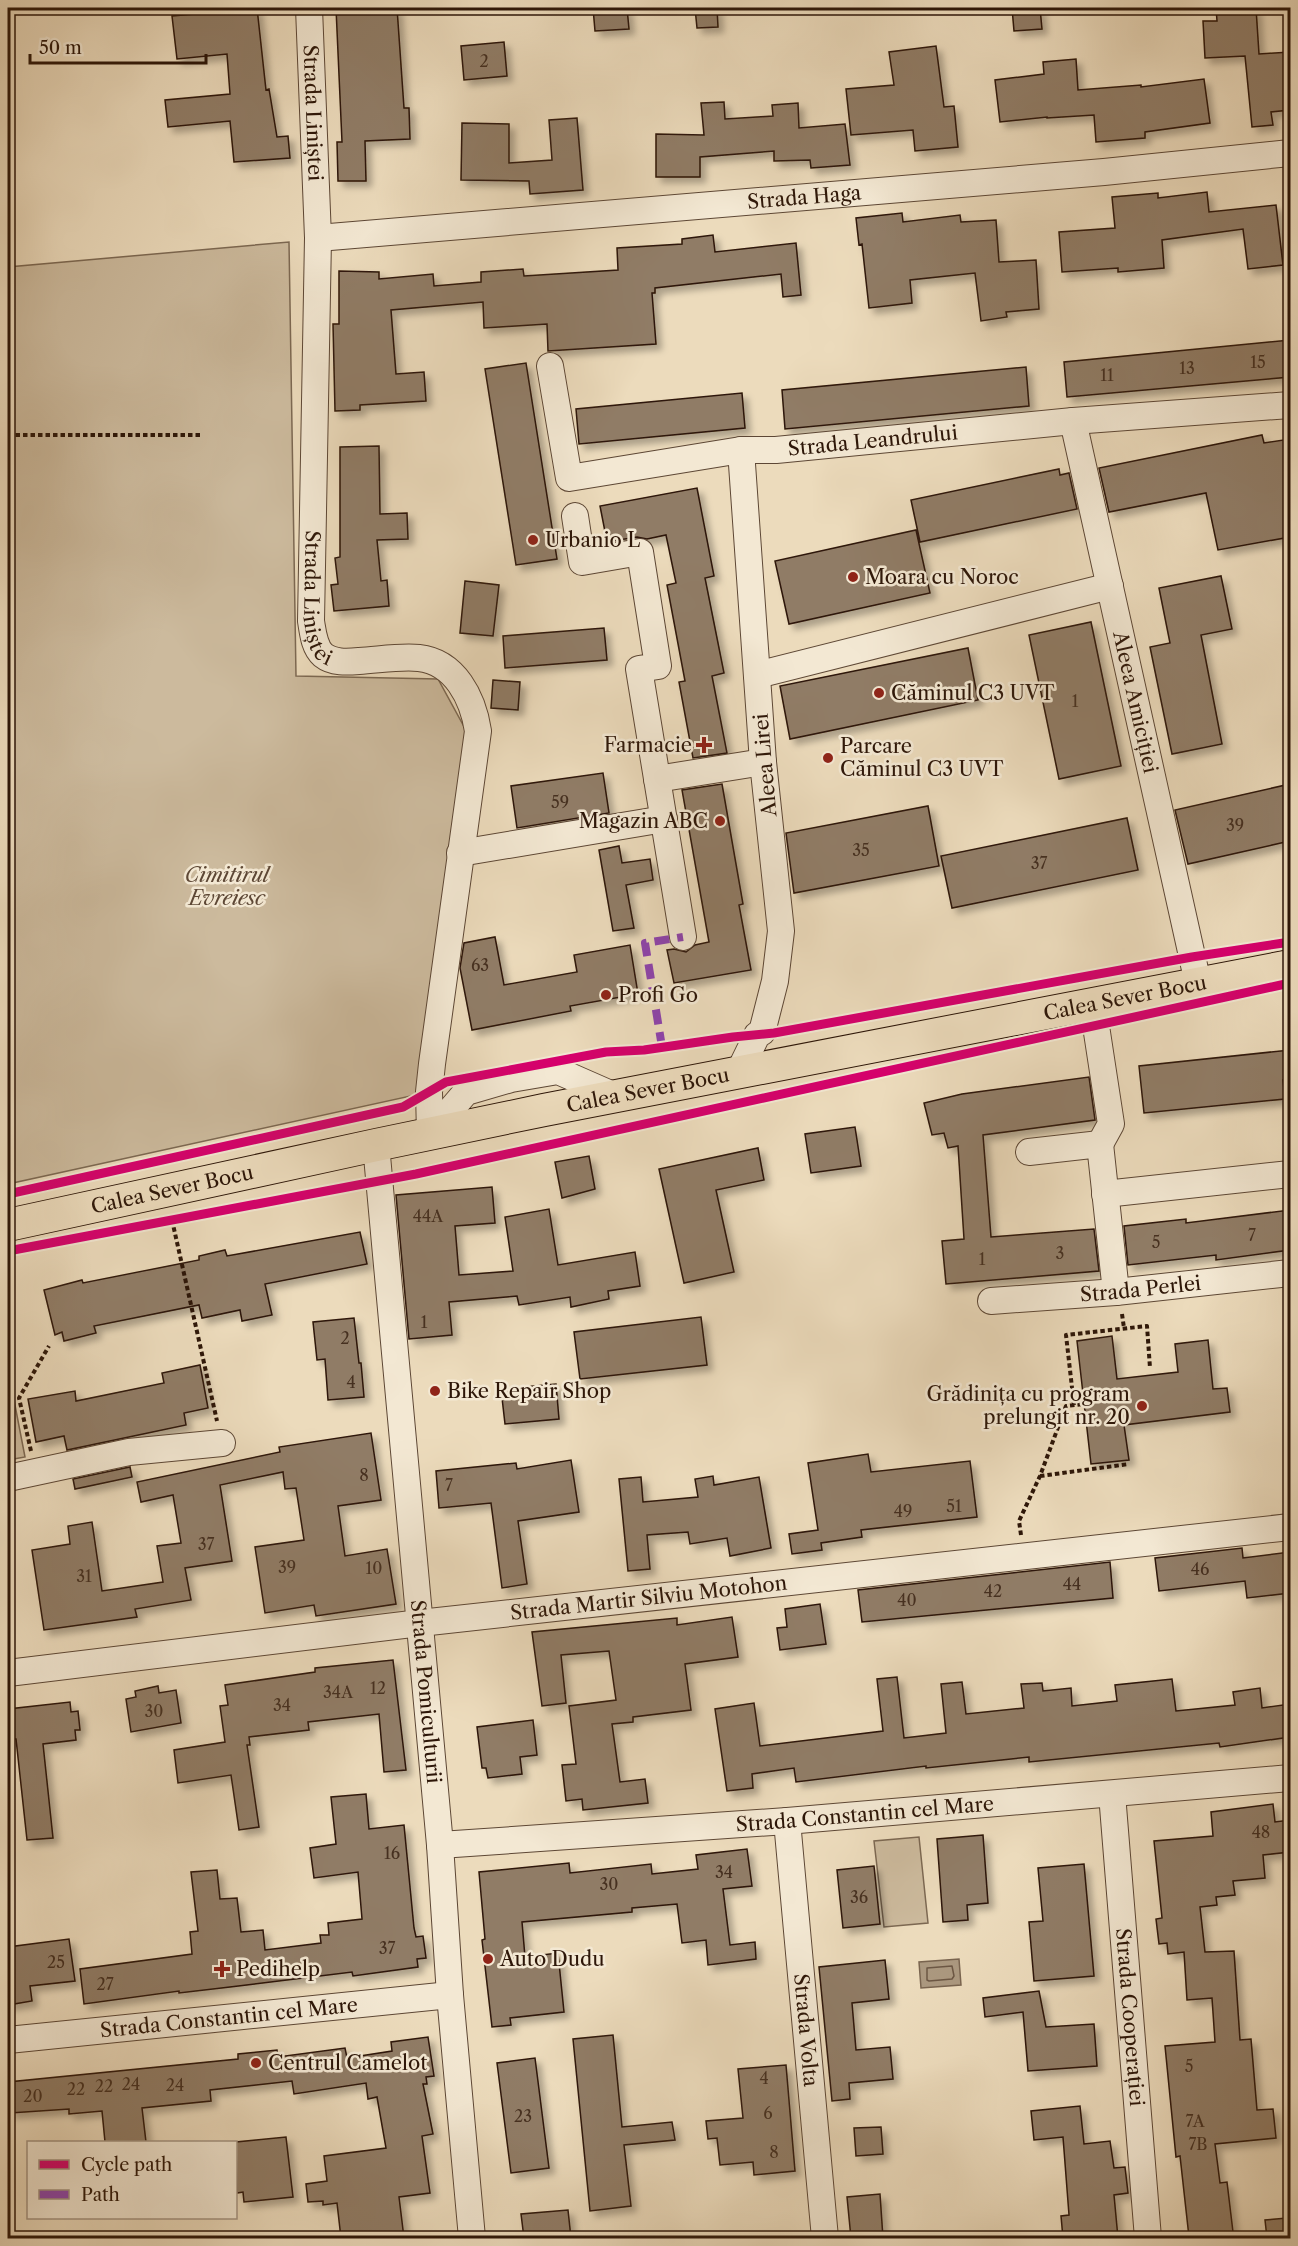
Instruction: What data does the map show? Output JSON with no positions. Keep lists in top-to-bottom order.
{
  "streets": {
    "main road": ["Calea Sever Bocu"],
    "street": [
      "Strada Liniștei",
      "Strada Haga",
      "Strada Leandrului",
      "Aleea Amiciției",
      "Aleea Lirei",
      "Strada Perlei",
      "Strada Martir Silviu Motohon",
      "Strada Pomiculturii",
      "Strada Constantin cel Mare",
      "Strada Cooperației",
      "Strada Volta"
    ]
  },
  "crossings": [
    ["Strada Liniștei", "Strada Haga"],
    ["Strada Liniștei", "Calea Sever Bocu"],
    ["Strada Leandrului", "Aleea Amiciției"],
    ["Strada Leandrului", "Aleea Lirei"],
    ["Aleea Amiciției", "Calea Sever Bocu"],
    ["Aleea Lirei", "Calea Sever Bocu"],
    ["Calea Sever Bocu", "Strada Pomiculturii"],
    ["Strada Martir Silviu Motohon", "Strada Pomiculturii"],
    ["Strada Pomiculturii", "Strada Constantin cel Mare"],
    ["Strada Constantin cel Mare", "Strada Cooperației"],
    ["Strada Constantin cel Mare", "Strada Volta"]
  ],
  "parks": ["Cimitirul Evreiesc"],
  "places": {
    "other": [
      "Urbanio L",
      "Moara cu Noroc",
      "Căminul C3 UVT",
      "Parcare Căminul C3 UVT",
      "Magazin ABC",
      "Profi Go",
      "Bike Repair Shop",
      "Grădinița cu program prelungit nr. 20",
      "Auto Dudu",
      "Centrul Camelot"
    ],
    "health": ["Farmacie", "Pedihelp"]
  },
  "house_numbers": [
    "2",
    "15",
    "13",
    "11",
    "1",
    "59",
    "39",
    "35",
    "37",
    "63",
    "44A",
    "7",
    "5",
    "3",
    "1",
    "1",
    "2",
    "4",
    "8",
    "7",
    "51",
    "49",
    "37",
    "39",
    "10",
    "46",
    "31",
    "44",
    "42",
    "40",
    "12",
    "34A",
    "34",
    "30",
    "48",
    "16",
    "34",
    "30",
    "36",
    "37",
    "25",
    "27",
    "5",
    "4",
    "24",
    "24",
    "22",
    "22",
    "20",
    "6",
    "23",
    "7A",
    "7B",
    "8"
  ],
  "legend": ["Cycle path", "Path"],
  "scale_bar": "50 m"
}
